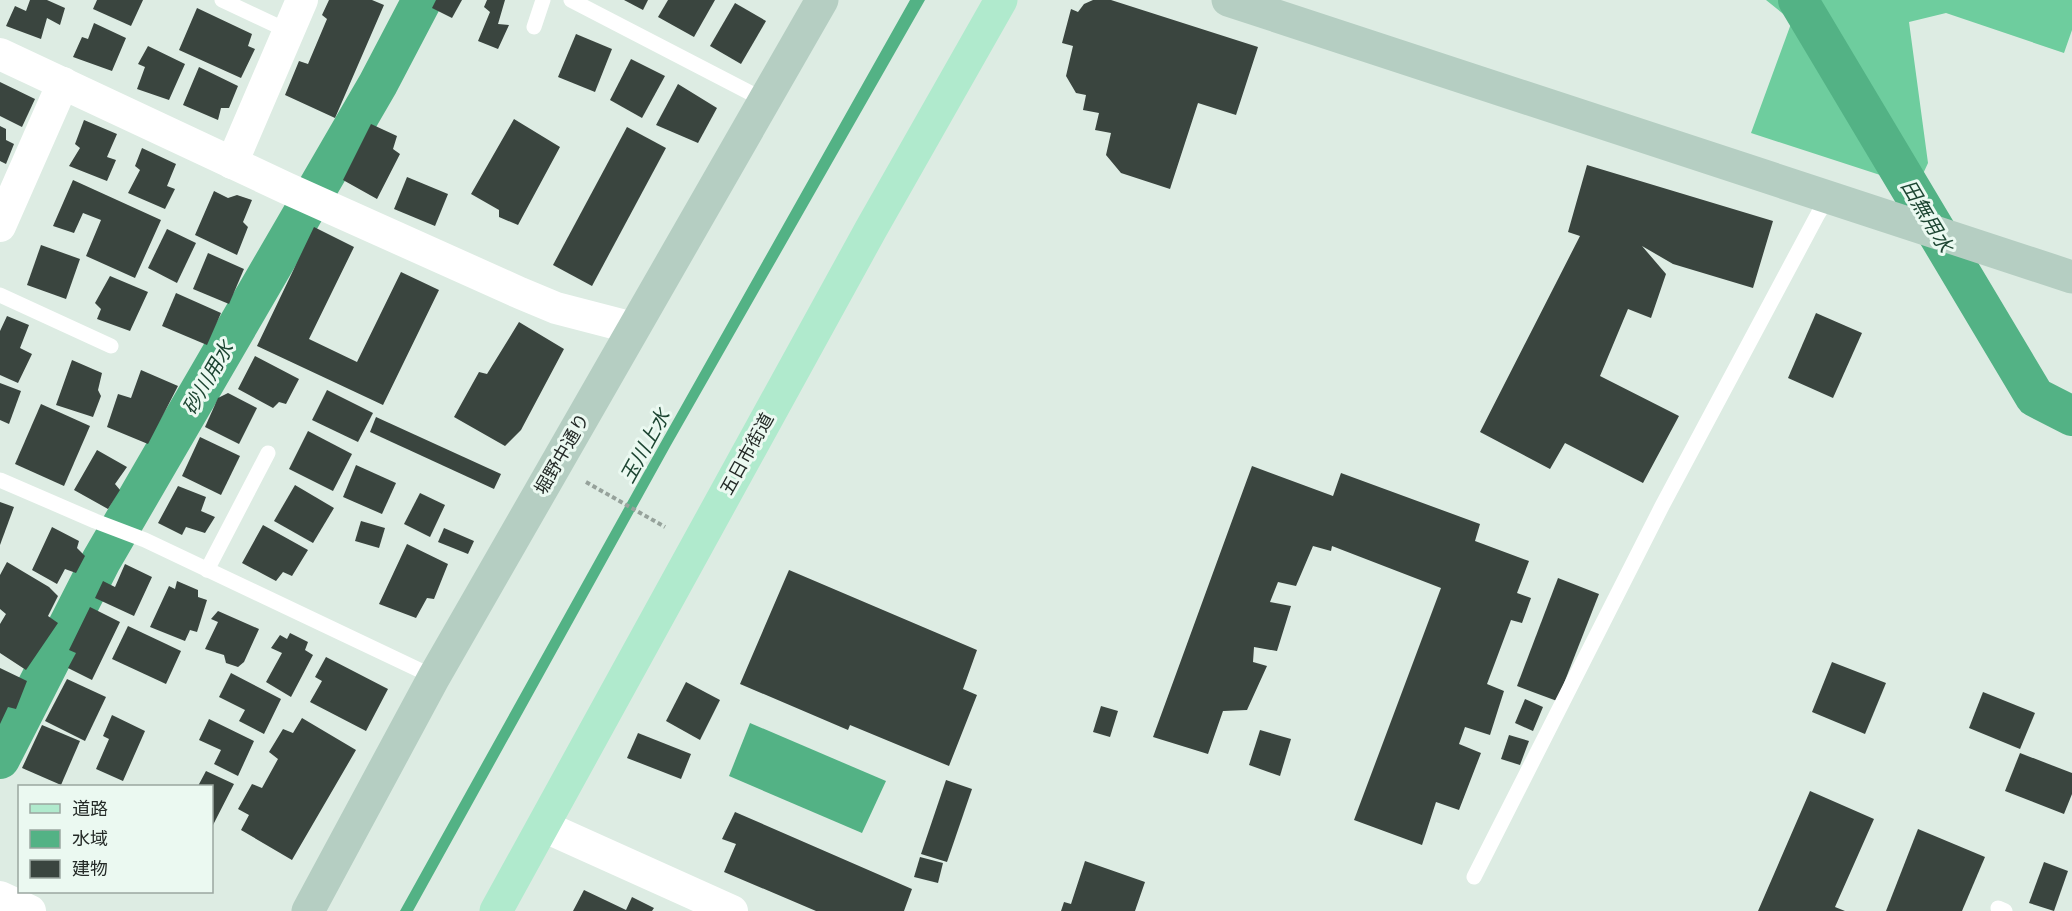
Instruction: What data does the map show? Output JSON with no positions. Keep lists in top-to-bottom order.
{
  "streets": {
    "main road": ["五日市街道"],
    "street": ["堀野中通り"]
  },
  "water": ["田無用水", "砂川用水", "玉川上水"],
  "legend": ["道路", "水域", "建物"]
}
